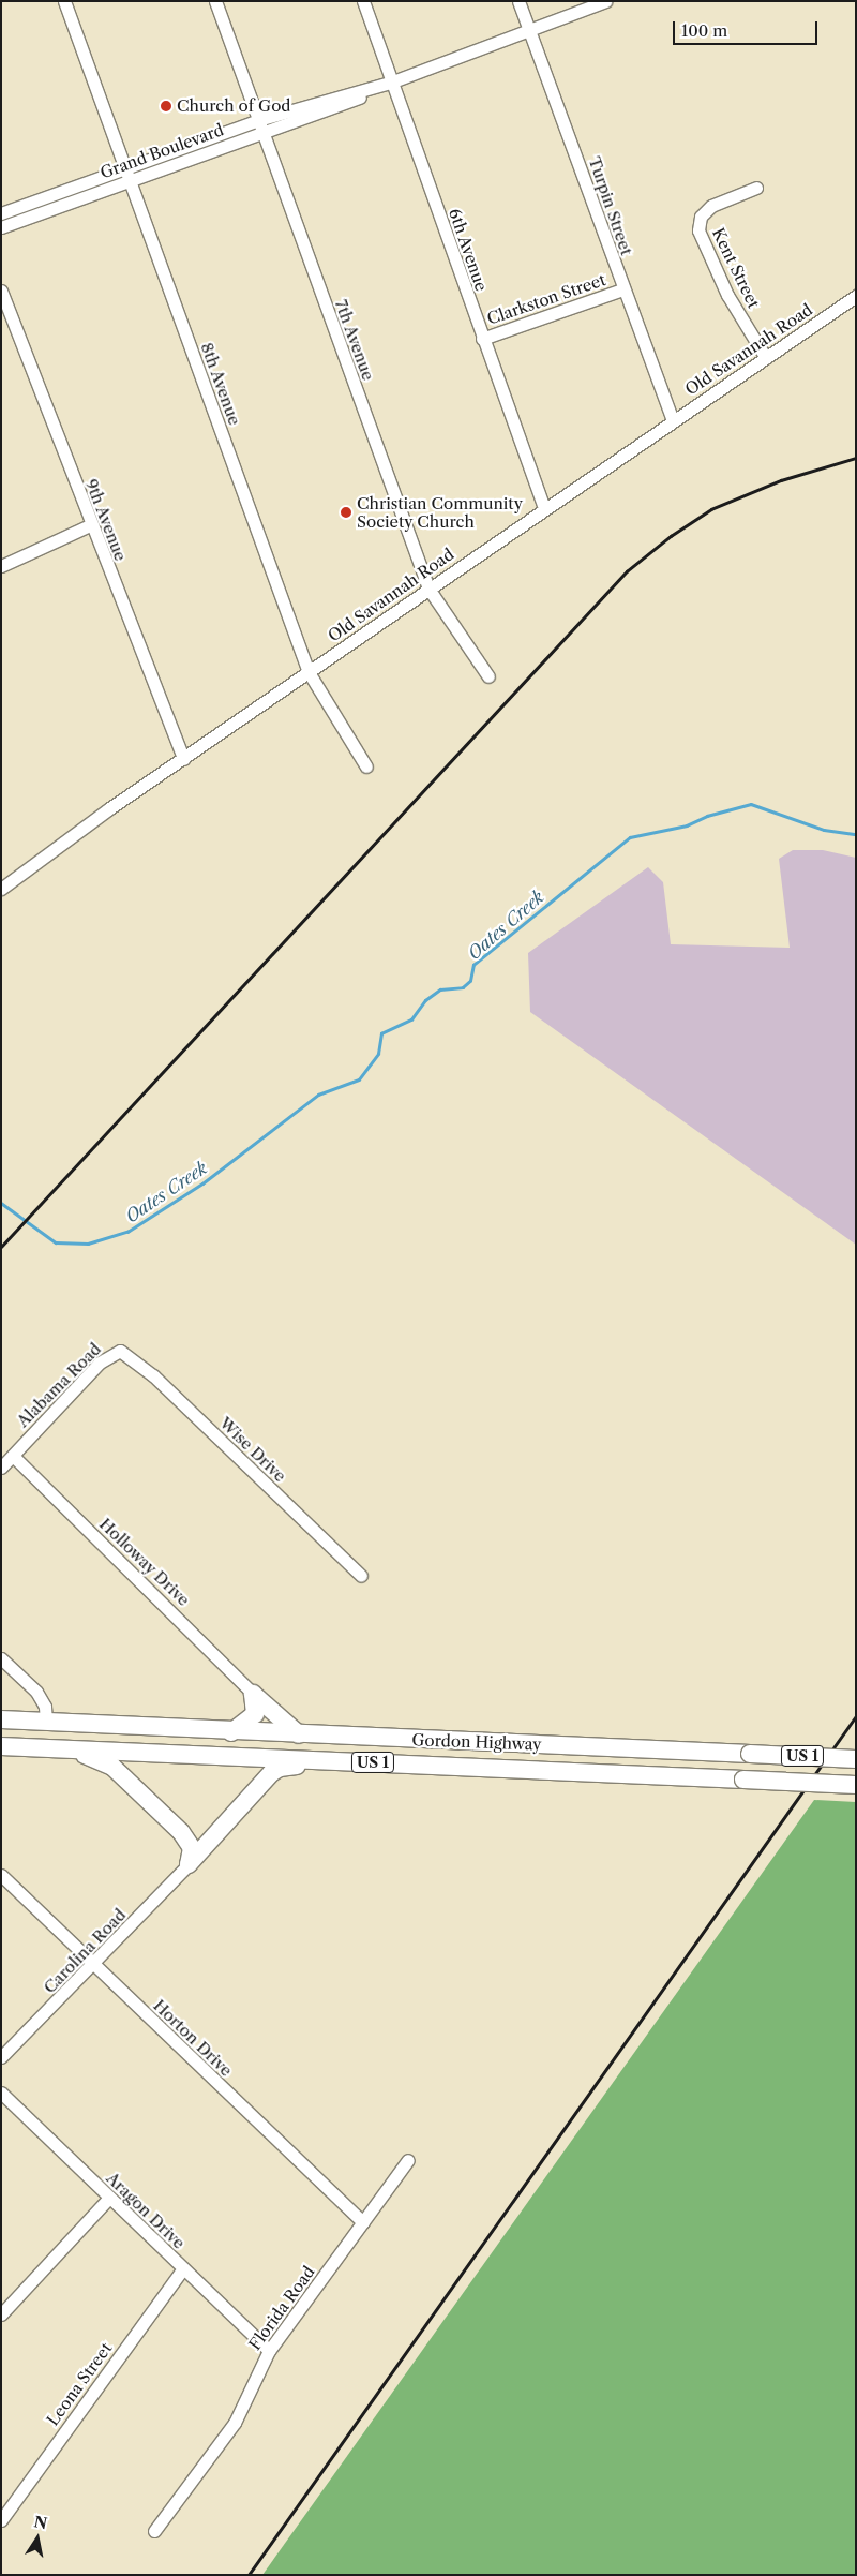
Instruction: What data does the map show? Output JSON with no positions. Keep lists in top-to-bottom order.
{
  "streets": {
    "highway": ["Gordon Highway", "US 1"],
    "street": [
      "Grand Boulevard",
      "Turpin Street",
      "6th Avenue",
      "Kent Street",
      "Clarkston Street",
      "7th Avenue",
      "Old Savannah Road",
      "8th Avenue",
      "9th Avenue",
      "Alabama Road",
      "Wise Drive",
      "Holloway Drive",
      "Carolina Road",
      "Horton Drive",
      "Aragon Drive",
      "Florida Road",
      "Leona Street"
    ]
  },
  "crossings": [
    ["Grand Boulevard", "Turpin Street"],
    ["Grand Boulevard", "6th Avenue"],
    ["Grand Boulevard", "7th Avenue"],
    ["Grand Boulevard", "8th Avenue"],
    ["Turpin Street", "Clarkston Street"],
    ["Turpin Street", "Old Savannah Road"],
    ["6th Avenue", "Clarkston Street"],
    ["6th Avenue", "Old Savannah Road"],
    ["Kent Street", "Old Savannah Road"],
    ["7th Avenue", "Old Savannah Road"],
    ["Old Savannah Road", "8th Avenue"],
    ["Old Savannah Road", "9th Avenue"],
    ["Alabama Road", "Wise Drive"],
    ["Alabama Road", "Holloway Drive"],
    ["Carolina Road", "Horton Drive"],
    ["Horton Drive", "Florida Road"],
    ["Aragon Drive", "Florida Road"],
    ["Aragon Drive", "Leona Street"]
  ],
  "water": ["Oates Creek"],
  "places": ["Church of God", "Christian Community Society Church"],
  "scale_bar": "100 m",
  "north": "top"
}
